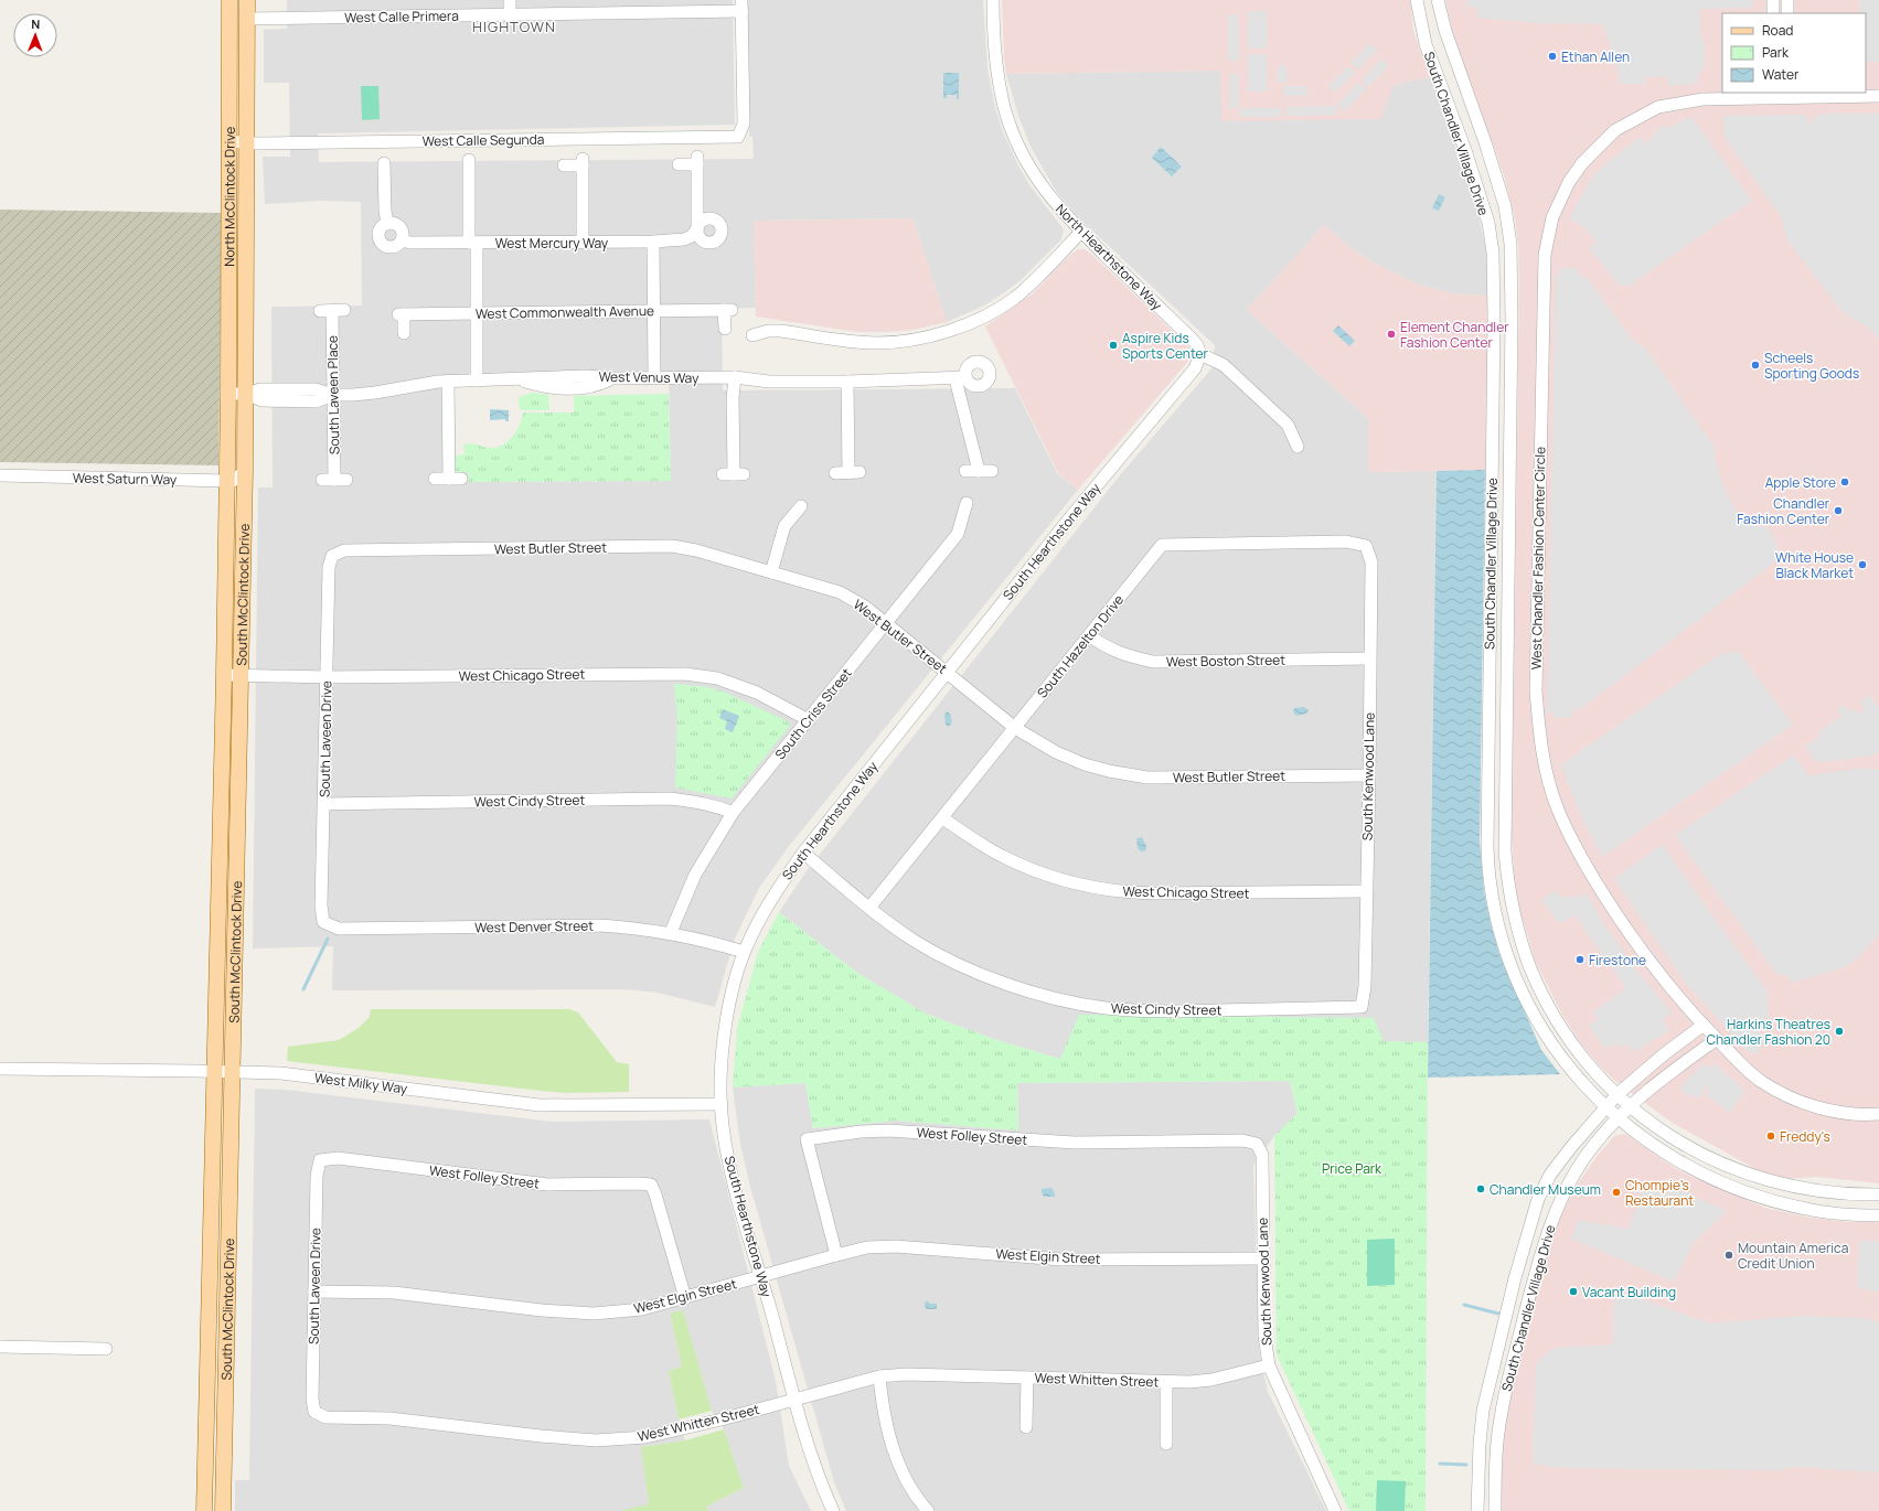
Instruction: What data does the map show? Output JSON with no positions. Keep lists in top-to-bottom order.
{
  "streets": {
    "main road": ["North McClintock Drive", "South McClintock Drive"],
    "street": [
      "West Calle Primera",
      "South Chandler Village Drive",
      "West Calle Segunda",
      "West Mercury Way",
      "North Hearthstone Way",
      "West Commonwealth Avenue",
      "West Venus Way",
      "South Laveen Place",
      "West Saturn Way",
      "South Hearthstone Way",
      "West Butler Street",
      "West Chandler Fashion Center Circle",
      "South Hazelton Drive",
      "West Boston Street",
      "West Chicago Street",
      "South Criss Street",
      "South Laveen Drive",
      "South Kenwood Lane",
      "West Cindy Street",
      "West Denver Street",
      "West Milky Way",
      "West Folley Street",
      "West Elgin Street",
      "West Whitten Street"
    ]
  },
  "crossings": [
    ["West Calle Primera", "West Calle Segunda"],
    ["West Calle Primera", "North McClintock Drive"],
    ["South Chandler Village Drive", "West Chandler Fashion Center Circle"],
    ["West Calle Segunda", "North McClintock Drive"],
    ["North McClintock Drive", "South McClintock Drive"],
    ["North Hearthstone Way", "South Hearthstone Way"],
    ["West Saturn Way", "South McClintock Drive"],
    ["South Hearthstone Way", "West Butler Street"],
    ["South Hearthstone Way", "West Cindy Street"],
    ["South Hearthstone Way", "West Denver Street"],
    ["South Hearthstone Way", "West Milky Way"],
    ["South Hearthstone Way", "West Elgin Street"],
    ["South Hearthstone Way", "West Whitten Street"],
    ["West Butler Street", "South Hazelton Drive"],
    ["West Butler Street", "South Criss Street"],
    ["West Butler Street", "South Laveen Drive"],
    ["West Butler Street", "South Kenwood Lane"],
    ["South McClintock Drive", "West Chicago Street"],
    ["South McClintock Drive", "West Milky Way"],
    ["South Hazelton Drive", "West Boston Street"],
    ["South Hazelton Drive", "West Chicago Street"],
    ["South Hazelton Drive", "South Kenwood Lane"],
    ["South Hazelton Drive", "West Cindy Street"],
    ["West Boston Street", "South Kenwood Lane"],
    ["West Chicago Street", "South Criss Street"],
    ["West Chicago Street", "South Laveen Drive"],
    ["West Chicago Street", "South Kenwood Lane"],
    ["South Criss Street", "West Cindy Street"],
    ["South Criss Street", "West Denver Street"],
    ["South Laveen Drive", "West Cindy Street"],
    ["South Laveen Drive", "West Denver Street"],
    ["South Laveen Drive", "West Folley Street"],
    ["South Laveen Drive", "West Elgin Street"],
    ["South Laveen Drive", "West Whitten Street"],
    ["South Kenwood Lane", "West Cindy Street"],
    ["South Kenwood Lane", "West Folley Street"],
    ["South Kenwood Lane", "West Elgin Street"],
    ["South Kenwood Lane", "West Whitten Street"],
    ["West Folley Street", "West Elgin Street"]
  ],
  "districts": ["HIGHTOWN"],
  "parks": ["Price Park"],
  "places": [
    "Ethan Allen",
    "Element Chandler Fashion Center",
    "Aspire Kids Sports Center",
    "Scheels Sporting Goods",
    "Apple Store",
    "Chandler Fashion Center",
    "White House Black Market",
    "Firestone",
    "Harkins Theatres Chandler Fashion 20",
    "Freddy's",
    "Chandler Museum",
    "Chompie's Restaurant",
    "Mountain America Credit Union",
    "Vacant Building"
  ],
  "legend": ["Road", "Park", "Water"],
  "north": "top"
}
